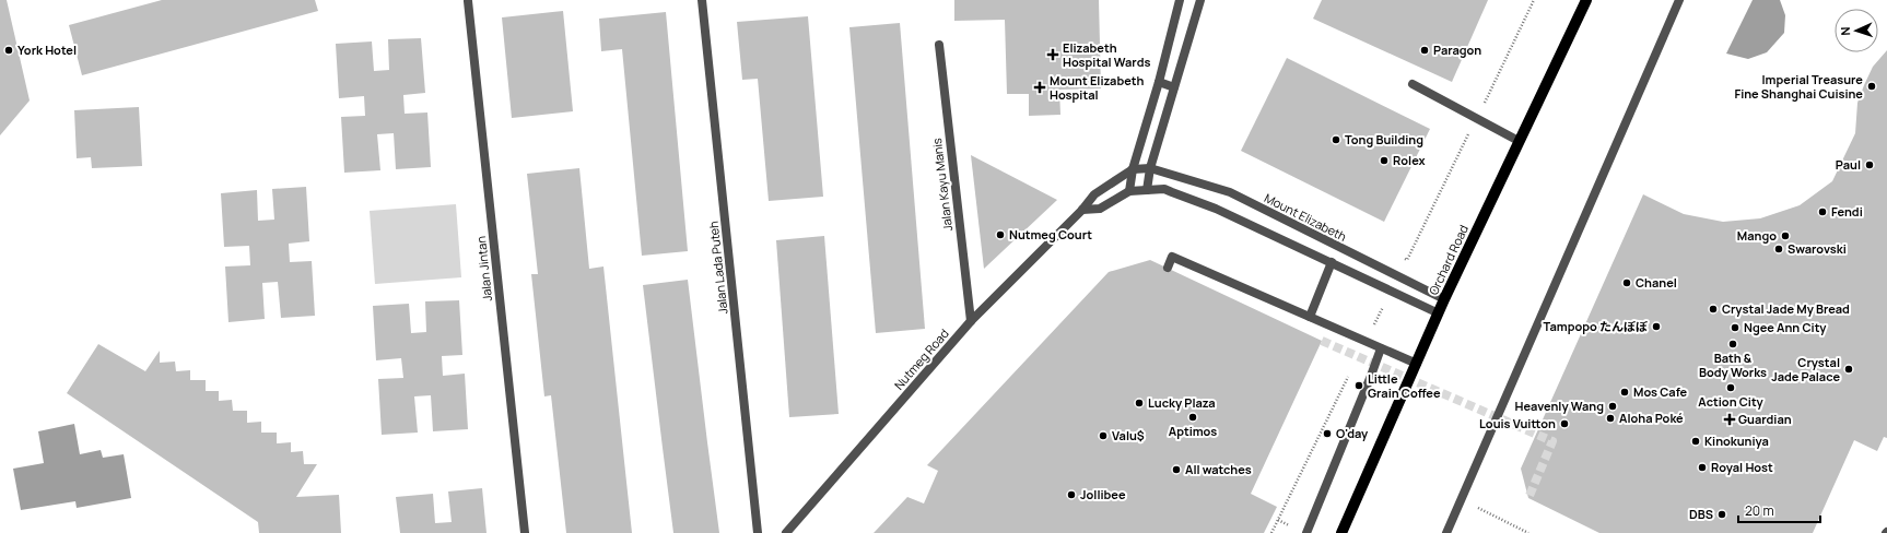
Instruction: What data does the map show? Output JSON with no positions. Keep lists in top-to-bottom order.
{
  "streets": {
    "main road": ["Orchard Road"],
    "street": [
      "Jalan Kayu Manis",
      "Mount Elizabeth",
      "Jalan Lada Puteh",
      "Jalan Jintan",
      "Nutmeg Road"
    ]
  },
  "crossings": [
    ["Jalan Kayu Manis", "Nutmeg Road"],
    ["Mount Elizabeth", "Orchard Road"],
    ["Mount Elizabeth", "Nutmeg Road"]
  ],
  "places": {
    "other": [
      "York Hotel",
      "Paragon",
      "Imperial Treasure Fine Shanghai Cuisine",
      "Tong Building",
      "Rolex",
      "Paul",
      "Fendi",
      "Nutmeg Court",
      "Mango",
      "Swarovski",
      "Chanel",
      "Crystal Jade My Bread",
      "Tampopo たんぽぽ",
      "Ngee Ann City",
      "Bath & Body Works",
      "Crystal Jade Palace",
      "Little Grain Coffee",
      "Action City",
      "Mos Cafe",
      "Lucky Plaza",
      "Heavenly Wang",
      "Aptimos",
      "Aloha Poké",
      "Louis Vuitton",
      "O'day",
      "Valu$",
      "Kinokuniya",
      "Royal Host",
      "All watches",
      "Jollibee",
      "DBS"
    ],
    "health": ["Elizabeth Hospital Wards", "Mount Elizabeth Hospital", "Guardian"]
  },
  "scale_bar": "20 m",
  "north": "left"
}
